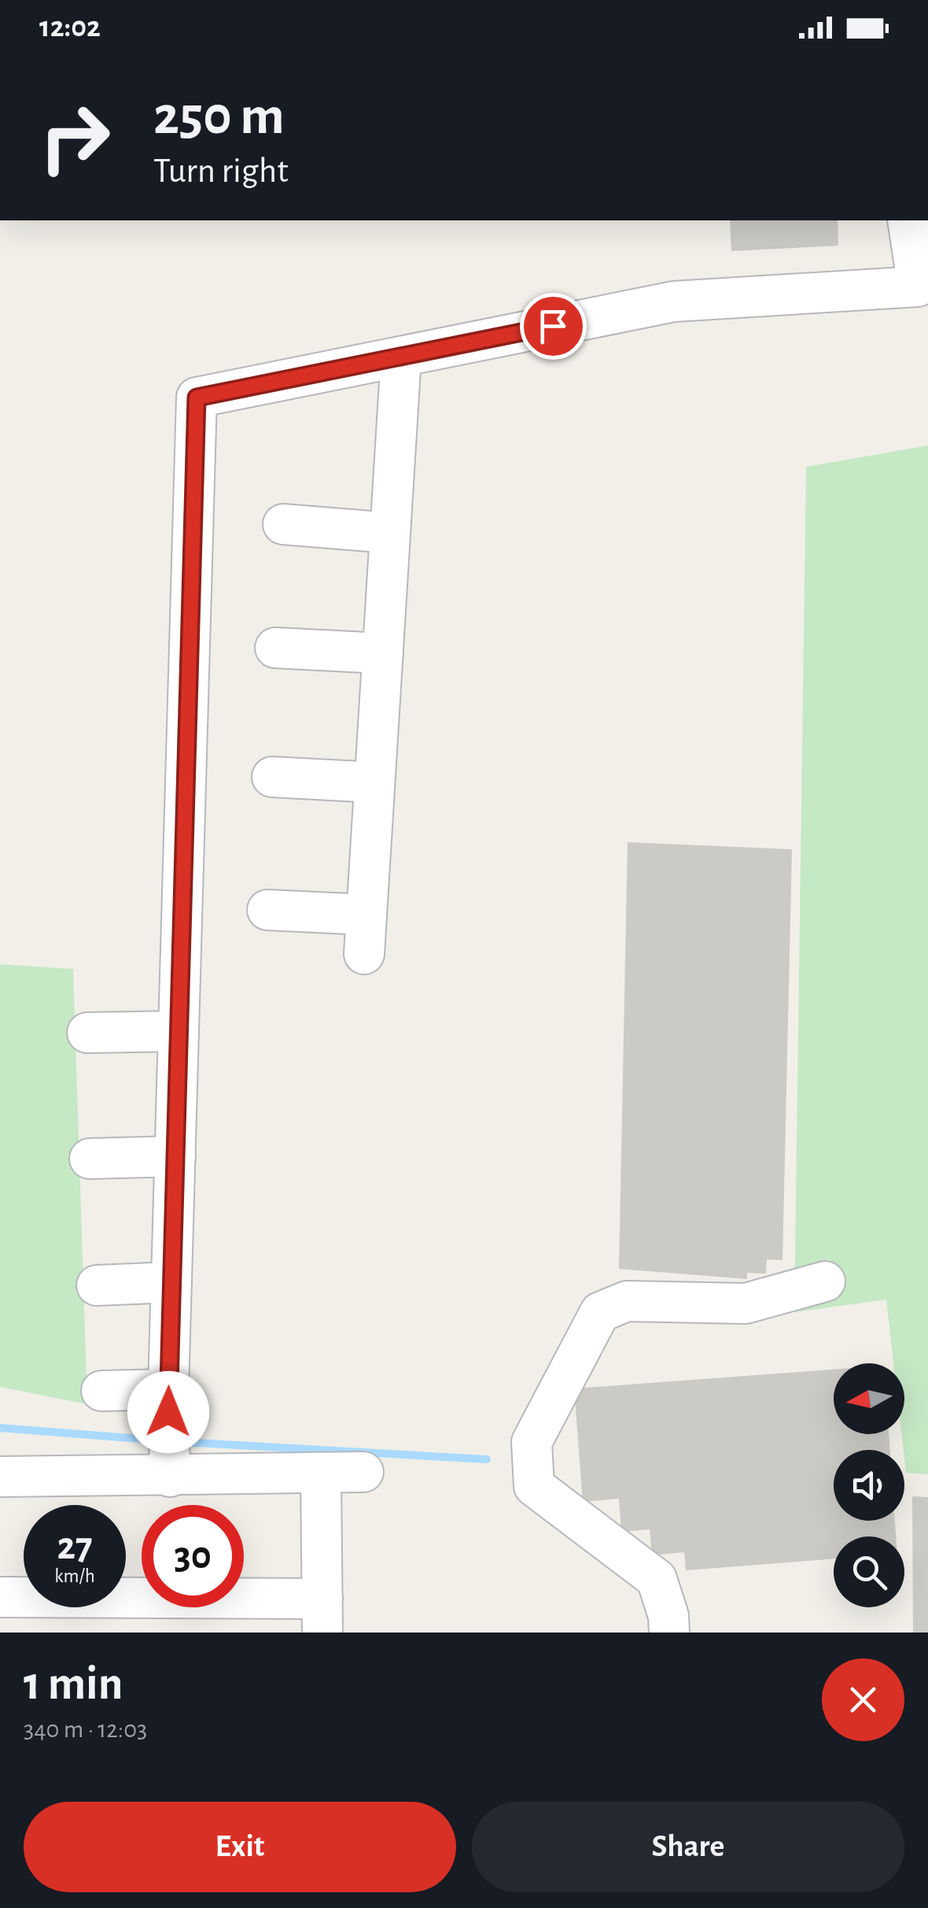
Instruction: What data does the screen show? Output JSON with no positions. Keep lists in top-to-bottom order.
{
  "north": "left",
  "page": {
    "status": "12:02",
    "turn": ["250 m", "Turn right"],
    "speed": "27 km/h",
    "limit": "30",
    "heading": ["1 min", "340 m · 12:03"],
    "buttons": ["Exit", "Share"]
  }
}
